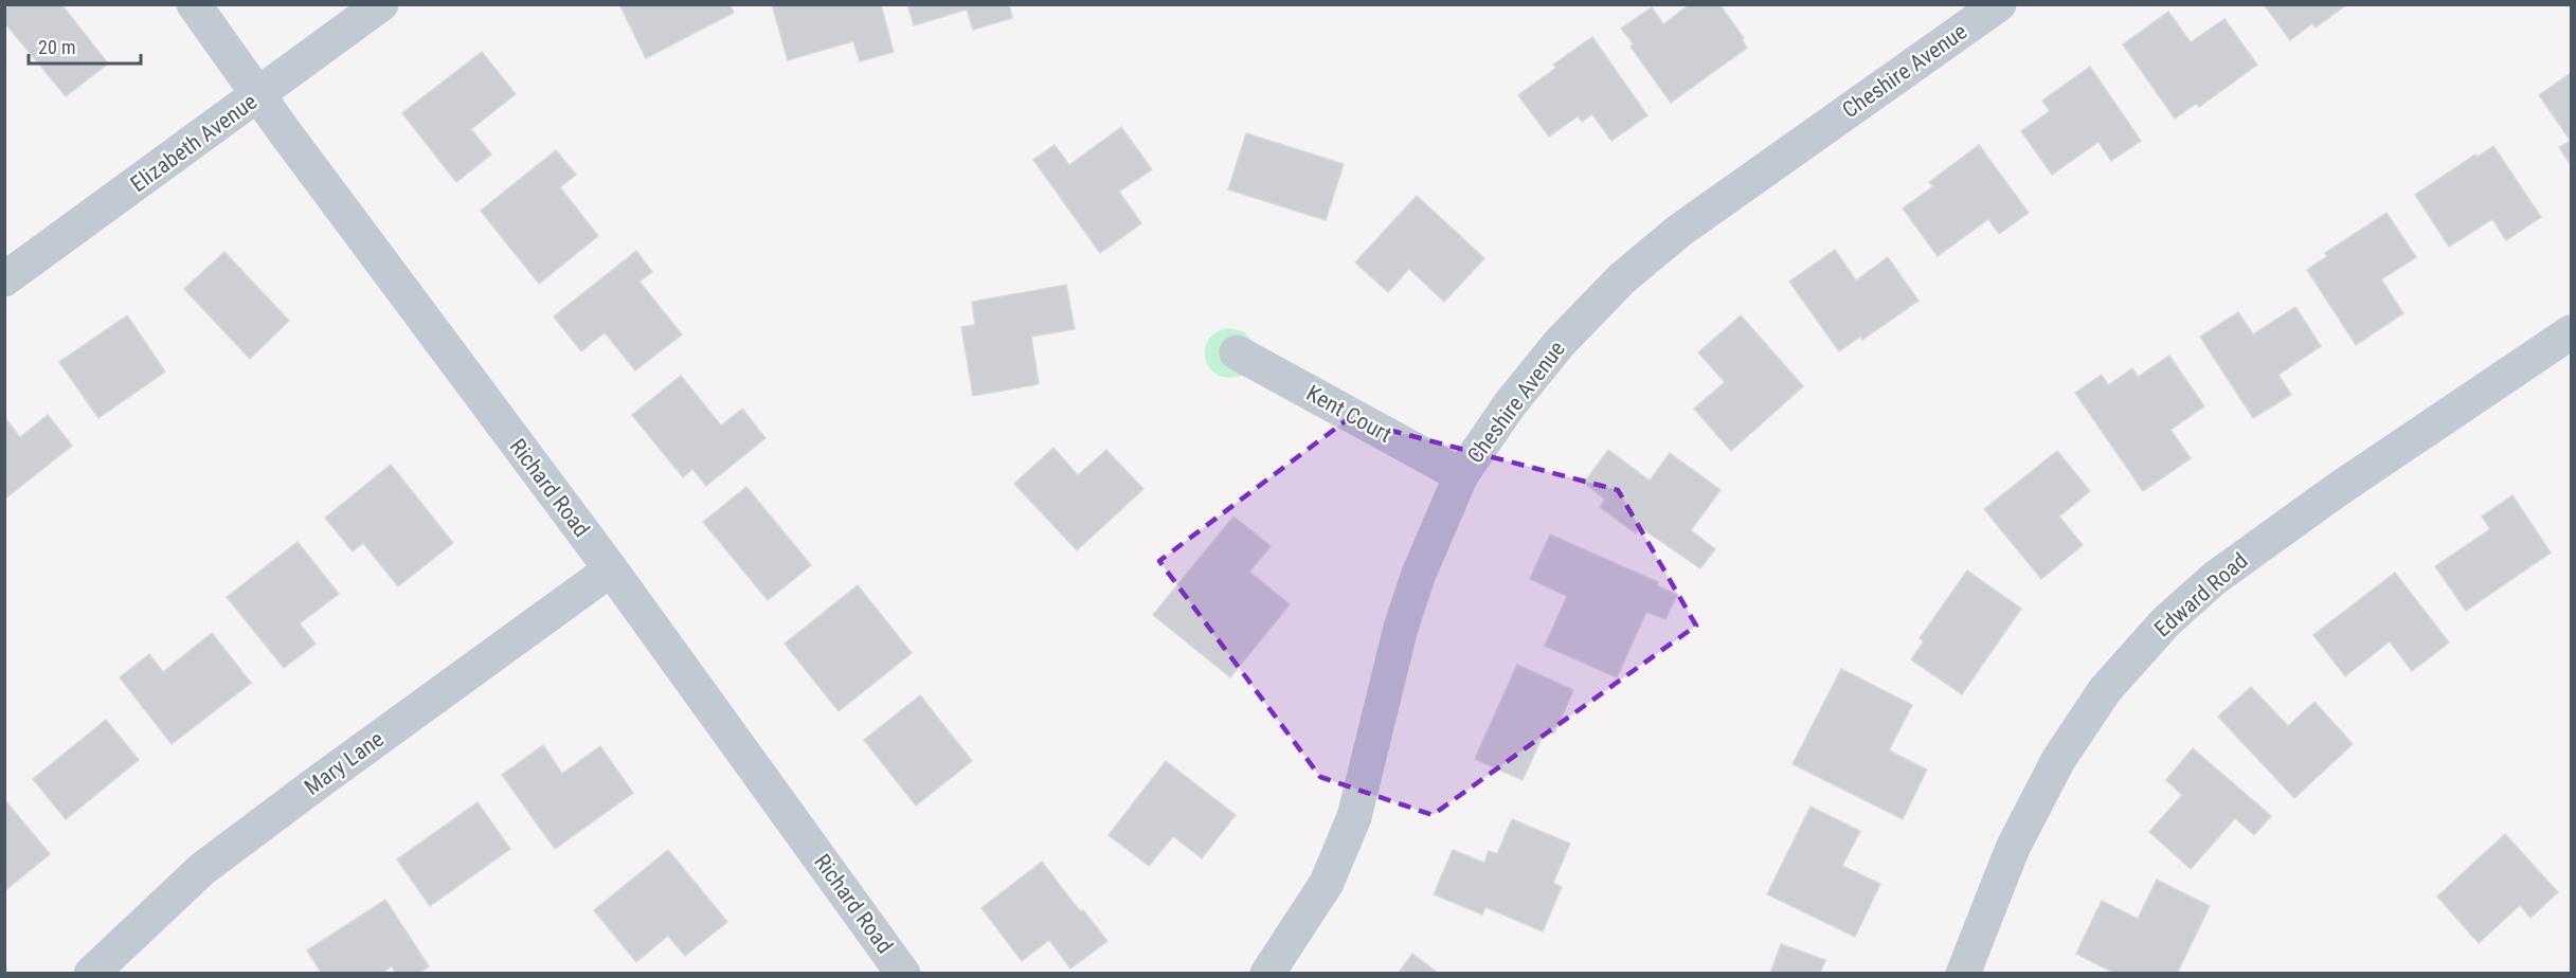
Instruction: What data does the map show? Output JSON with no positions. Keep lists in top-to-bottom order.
{
  "streets": {
    "street": [
      "Cheshire Avenue",
      "Elizabeth Avenue",
      "Kent Court",
      "Richard Road",
      "Edward Road",
      "Mary Lane"
    ]
  },
  "crossings": [
    ["Cheshire Avenue", "Kent Court"],
    ["Elizabeth Avenue", "Richard Road"],
    ["Richard Road", "Mary Lane"]
  ],
  "scale_bar": "20 m"
}
